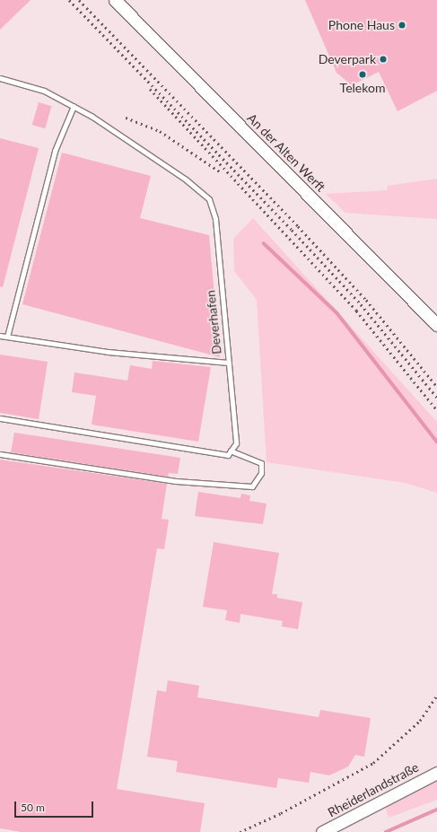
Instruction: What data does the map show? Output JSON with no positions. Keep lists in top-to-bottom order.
{
  "streets": {
    "street": ["An der Alten Werft", "Rheiderlandstraße"],
    "lane": ["Deverhafen"]
  },
  "places": ["Phone Haus", "Deverpark", "Telekom"],
  "scale_bar": "50 m"
}
